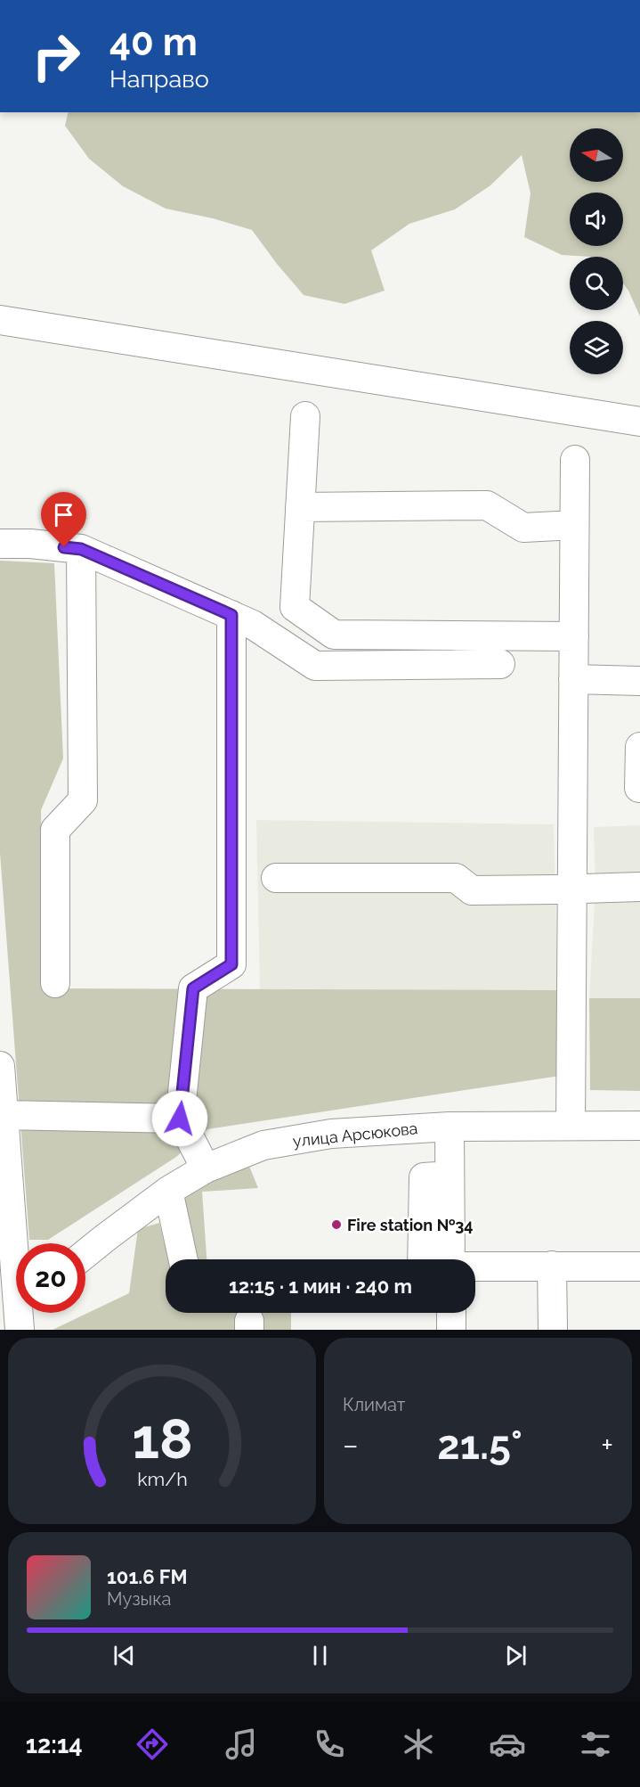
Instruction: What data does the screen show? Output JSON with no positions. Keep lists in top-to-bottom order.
{
  "streets": {
    "street": ["улица Арсюкова"]
  },
  "places": ["Fire station №34"],
  "north": "left",
  "page": {
    "turn": ["40 m", "Направо"],
    "limit": "20",
    "trip": "12:15 · 1 мин · 240 m",
    "tile": "Климат",
    "heat": ["−", "21.5°", "+"],
    "song": ["101.6 FM", "Музыка"],
    "tabs": "12:14",
    "gauge": ["18", "km/h"]
  }
}
